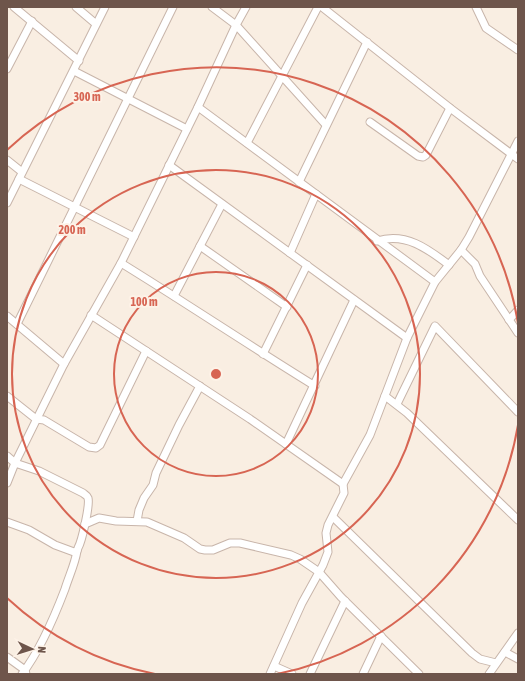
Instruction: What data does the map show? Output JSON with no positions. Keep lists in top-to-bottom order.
{
  "north": "right",
  "rings": ["300 m", "200 m", "100 m"]
}
